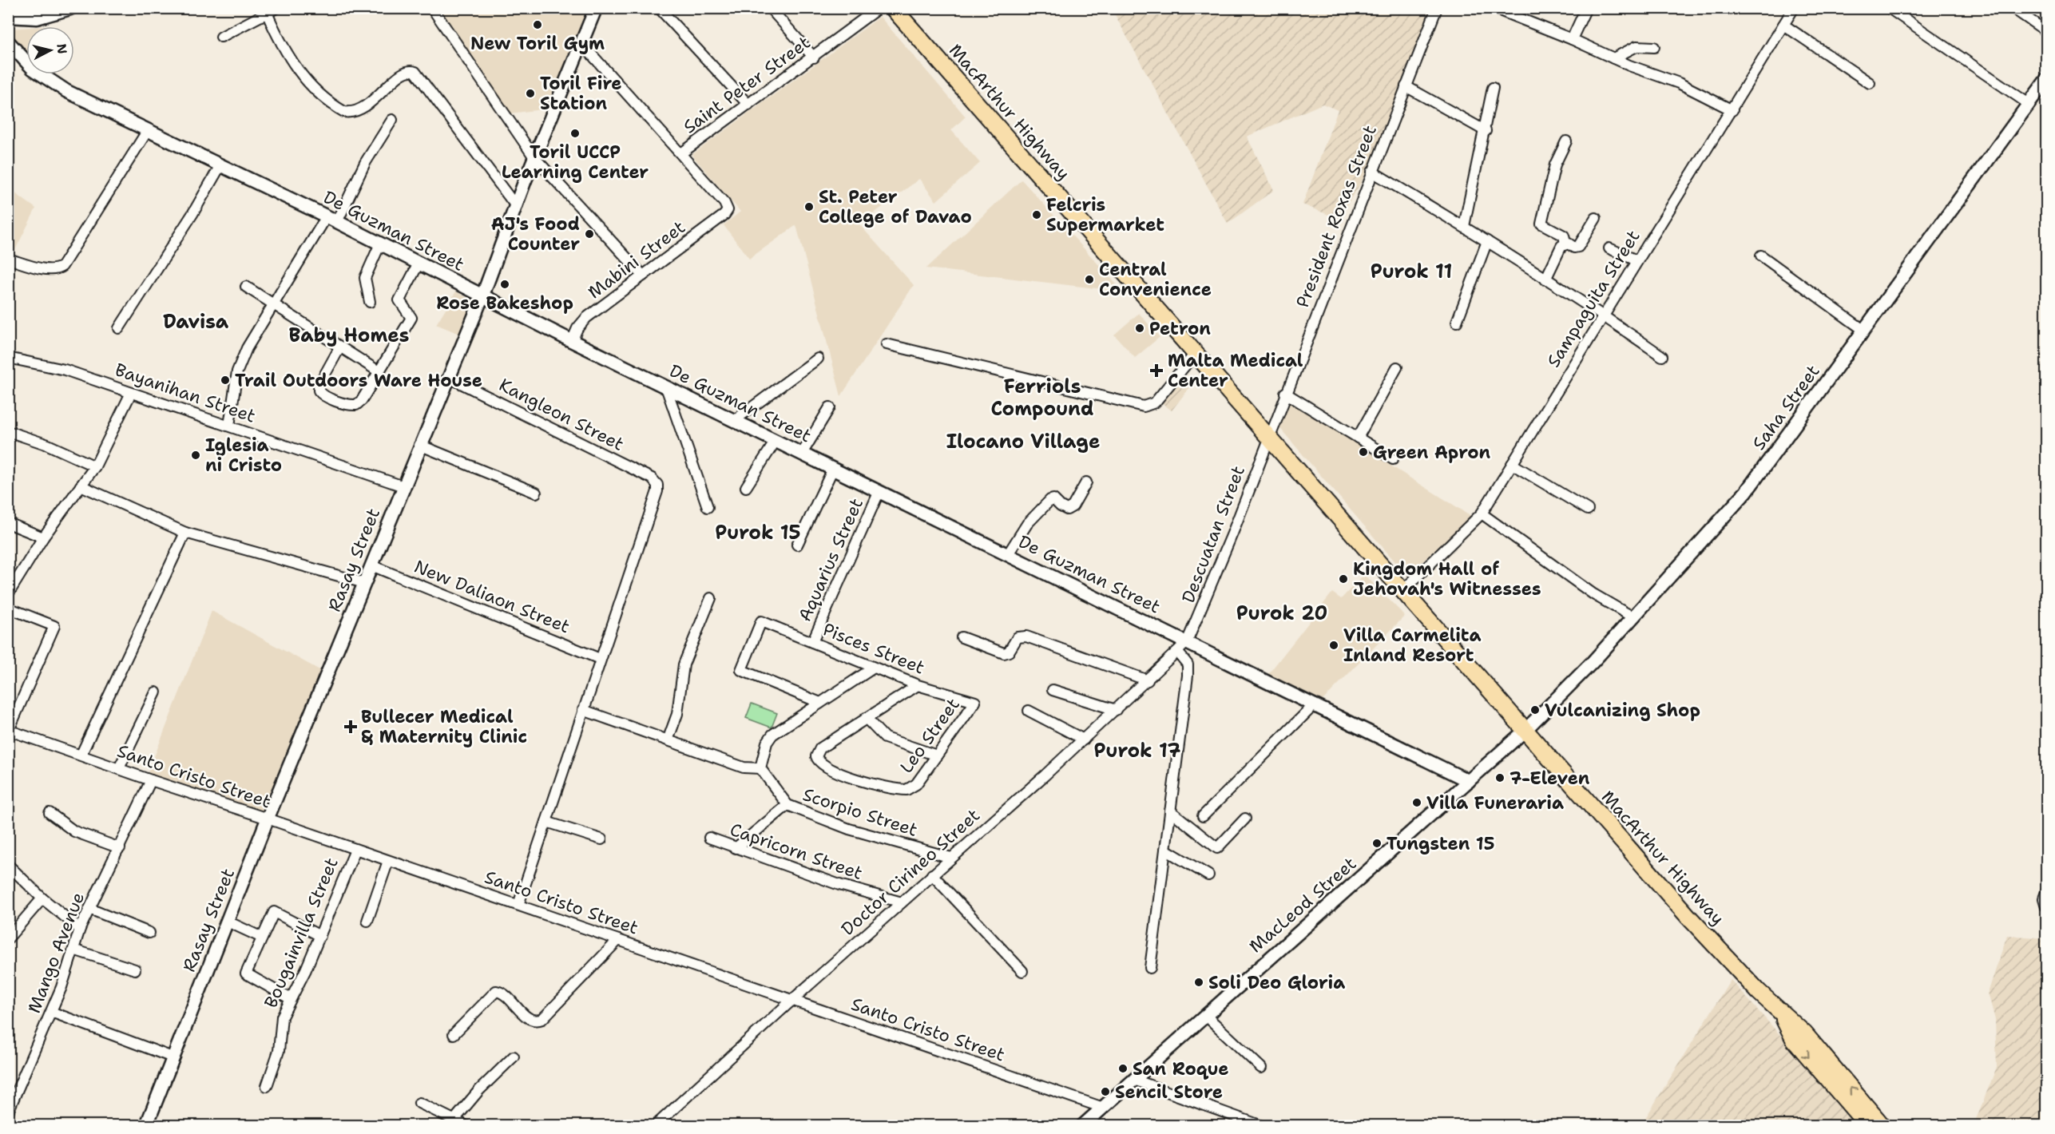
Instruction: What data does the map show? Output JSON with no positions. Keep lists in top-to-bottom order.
{
  "streets": {
    "highway": ["MacArthur Highway"],
    "street": [
      "Saint Peter Street",
      "President Roxas Street",
      "De Guzman Street",
      "Mabini Street",
      "Sampaguita Street",
      "Bayanihan Street",
      "Saha Street",
      "Kangleon Street",
      "Descuatan Street",
      "Rasay Street",
      "Aquarius Street",
      "New Daliaon Street",
      "Pisces Street",
      "Leo Street",
      "Santo Cristo Street",
      "Scorpio Street",
      "Capricorn Street",
      "Doctor Cirineo Street",
      "MacLeod Street",
      "Bougainvilla Street",
      "Mango Avenue"
    ]
  },
  "crossings": [
    ["Saint Peter Street", "Mabini Street"],
    ["MacArthur Highway", "President Roxas Street"],
    ["MacArthur Highway", "Sampaguita Street"],
    ["MacArthur Highway", "Saha Street"],
    ["MacArthur Highway", "Descuatan Street"],
    ["MacArthur Highway", "MacLeod Street"],
    ["President Roxas Street", "Descuatan Street"],
    ["De Guzman Street", "Mabini Street"],
    ["De Guzman Street", "Descuatan Street"],
    ["De Guzman Street", "Rasay Street"],
    ["De Guzman Street", "Aquarius Street"],
    ["De Guzman Street", "Doctor Cirineo Street"],
    ["De Guzman Street", "MacLeod Street"],
    ["Bayanihan Street", "Rasay Street"],
    ["Saha Street", "MacLeod Street"],
    ["Kangleon Street", "Rasay Street"],
    ["Kangleon Street", "New Daliaon Street"],
    ["Descuatan Street", "Doctor Cirineo Street"],
    ["Rasay Street", "New Daliaon Street"],
    ["Rasay Street", "Santo Cristo Street"],
    ["Aquarius Street", "Pisces Street"],
    ["Pisces Street", "Leo Street"],
    ["Santo Cristo Street", "Doctor Cirineo Street"],
    ["Santo Cristo Street", "MacLeod Street"],
    ["Santo Cristo Street", "Bougainvilla Street"],
    ["Santo Cristo Street", "Mango Avenue"],
    ["Scorpio Street", "Doctor Cirineo Street"],
    ["Capricorn Street", "Doctor Cirineo Street"]
  ],
  "districts": [
    "Purok 11",
    "Davisa",
    "Baby Homes",
    "Ferriols Compound",
    "Ilocano Village",
    "Purok 15",
    "Purok 20",
    "Purok 17"
  ],
  "places": {
    "other": [
      "New Toril Gym",
      "Toril Fire Station",
      "Toril UCCP Learning Center",
      "St. Peter College of Davao",
      "Felcris Supermarket",
      "AJ's Food Counter",
      "Central Convenience",
      "Rose Bakeshop",
      "Petron",
      "Trail Outdoors Ware House",
      "Green Apron",
      "Iglesia ni Cristo",
      "Kingdom Hall of Jehovah's Witnesses",
      "Villa Carmelita Inland Resort",
      "Vulcanizing Shop",
      "7-Eleven",
      "Villa Funeraria",
      "Tungsten 15",
      "Soli Deo Gloria",
      "San Roque",
      "Sencil Store"
    ],
    "health": ["Malta Medical Center", "Bullecer Medical & Maternity Clinic"]
  },
  "north": "right"
}
